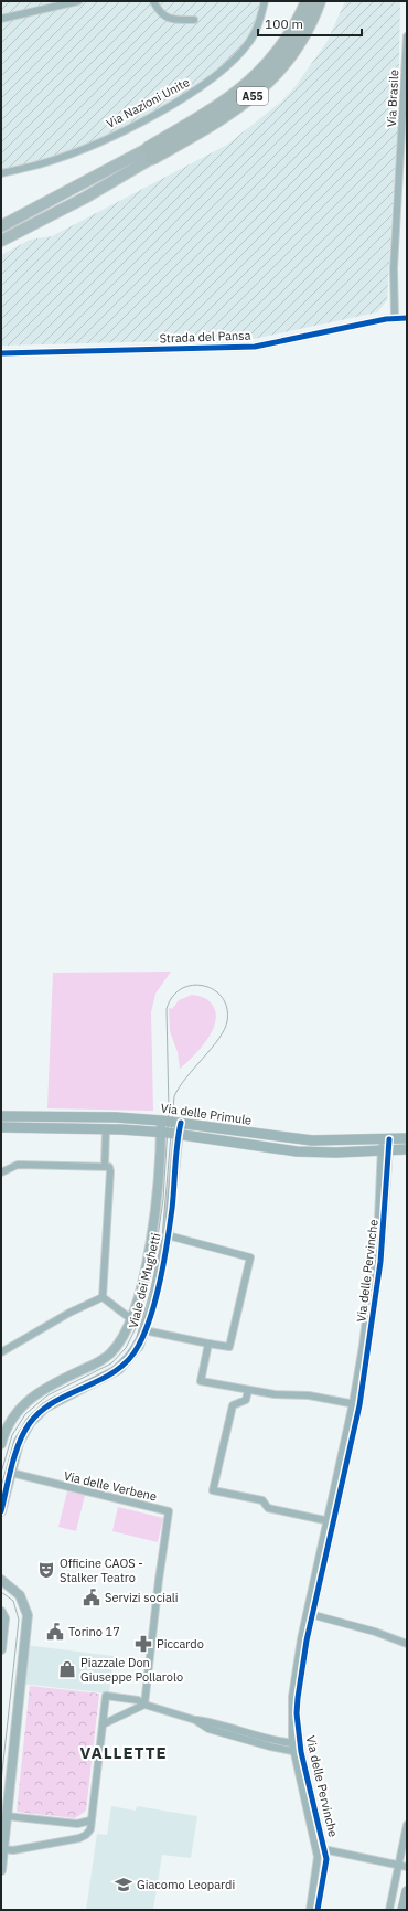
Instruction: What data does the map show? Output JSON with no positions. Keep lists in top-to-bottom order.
{
  "streets": {
    "highway": ["A55"],
    "main road": ["Via delle Primule"],
    "street": [
      "Via Brasile",
      "Via Nazioni Unite",
      "Strada del Pansa",
      "Via delle Pervinche",
      "Viale dei Mughetti",
      "Via delle Verbene"
    ]
  },
  "crossings": [
    ["Via Brasile", "Strada del Pansa"],
    ["Via delle Primule", "Via delle Pervinche"],
    ["Via delle Primule", "Viale dei Mughetti"],
    ["Viale dei Mughetti", "Via delle Verbene"]
  ],
  "districts": ["VALLETTE"],
  "places": {
    "theatre": ["Officine CAOS - Stalker Teatro"],
    "public building": ["Servizi sociali", "Torino 17"],
    "pharmacy": ["Piccardo"],
    "shop": ["Piazzale Don Giuseppe Pollarolo"],
    "school or university": ["Giacomo Leopardi"]
  },
  "scale_bar": "100 m"
}
